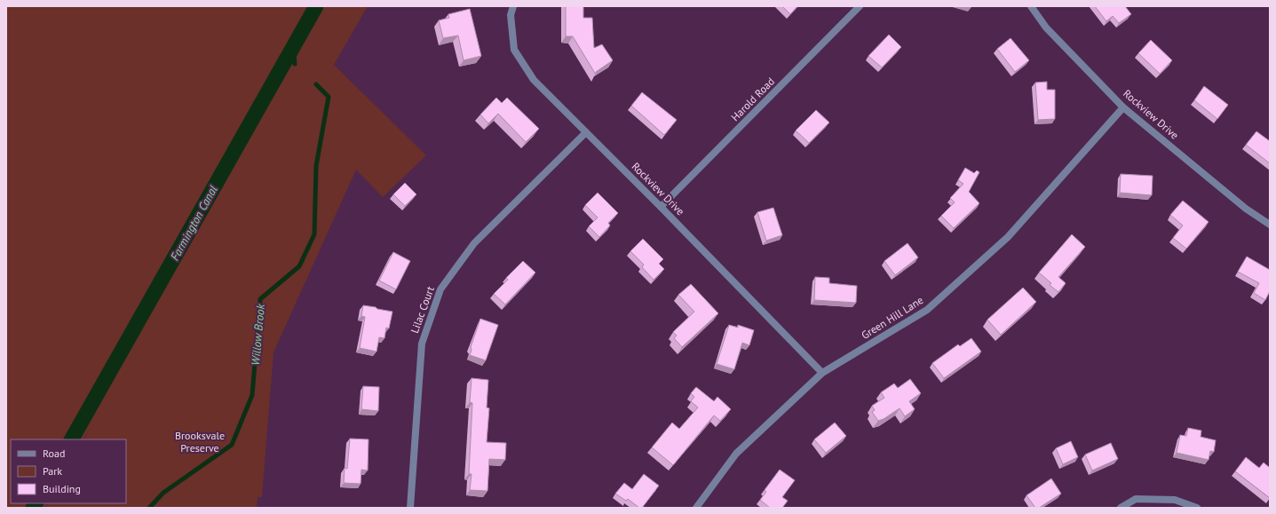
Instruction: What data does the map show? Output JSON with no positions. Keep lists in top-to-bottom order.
{
  "streets": {
    "street": [
      "Harold Road",
      "Rockview Drive",
      "Lilac Court",
      "Green Hill Lane"
    ]
  },
  "crossings": [
    ["Harold Road", "Rockview Drive"],
    ["Rockview Drive", "Lilac Court"],
    ["Rockview Drive", "Green Hill Lane"]
  ],
  "water": ["Farmington Canal", "Willow Brook"],
  "parks": ["Brooksvale Preserve"],
  "legend": ["Road", "Park", "Building"]
}
